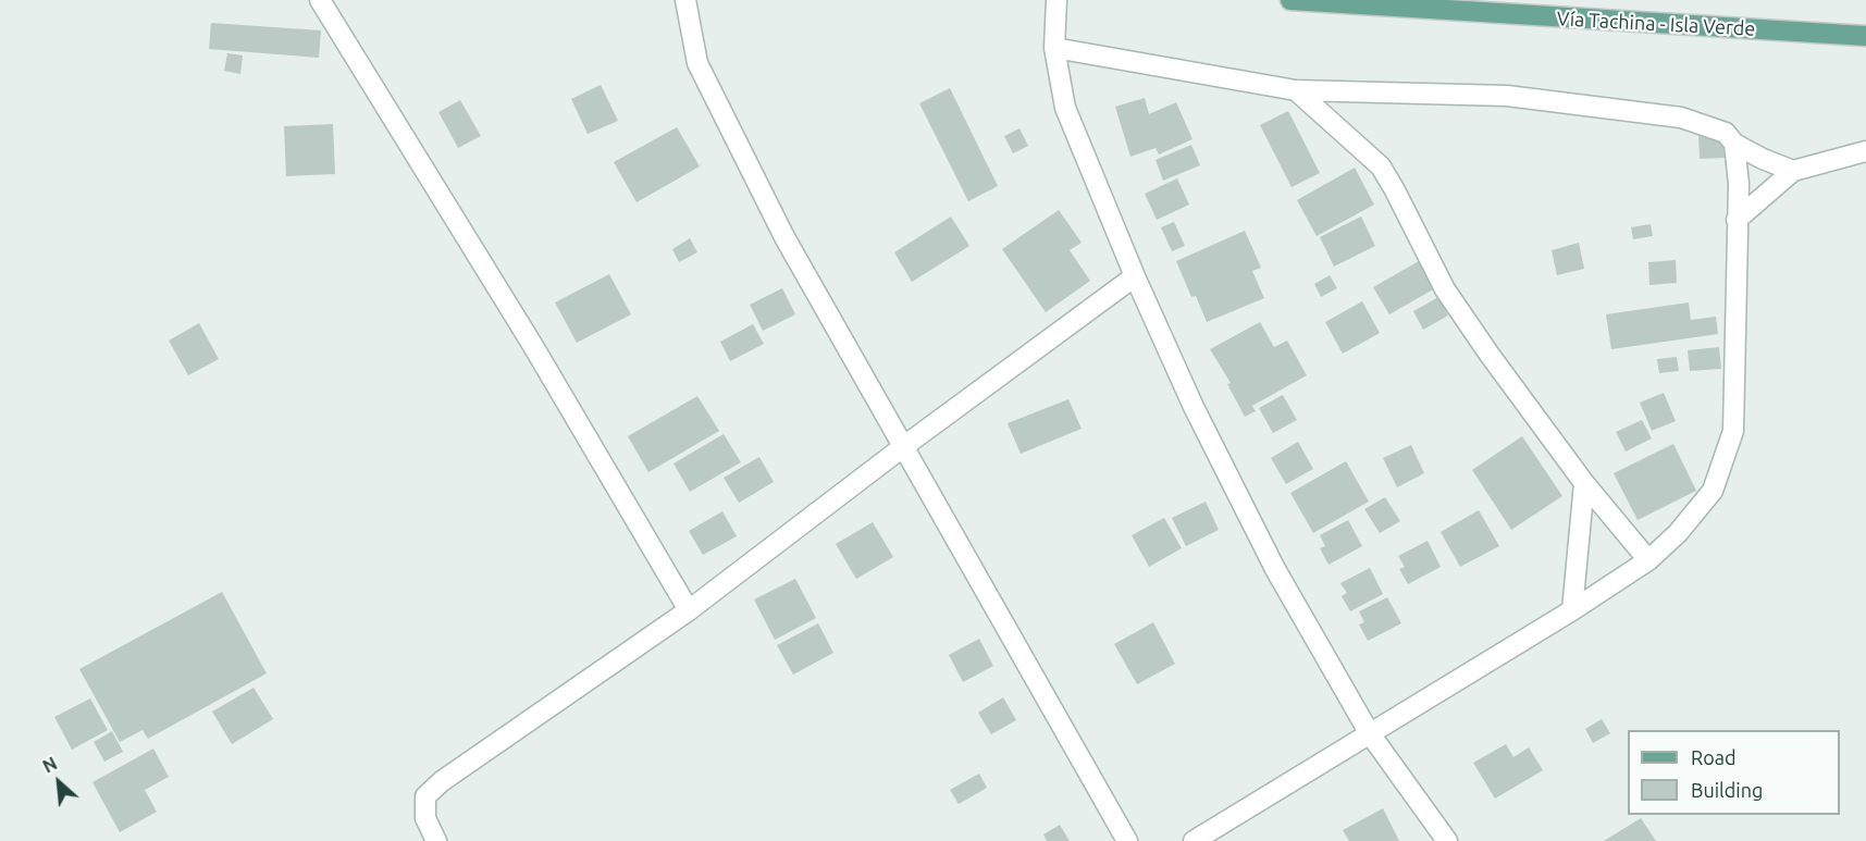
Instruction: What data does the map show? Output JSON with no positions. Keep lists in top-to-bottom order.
{
  "streets": {
    "main road": ["Vía Tachina - Isla Verde"]
  },
  "legend": ["Road", "Building"],
  "north": "top left"
}
